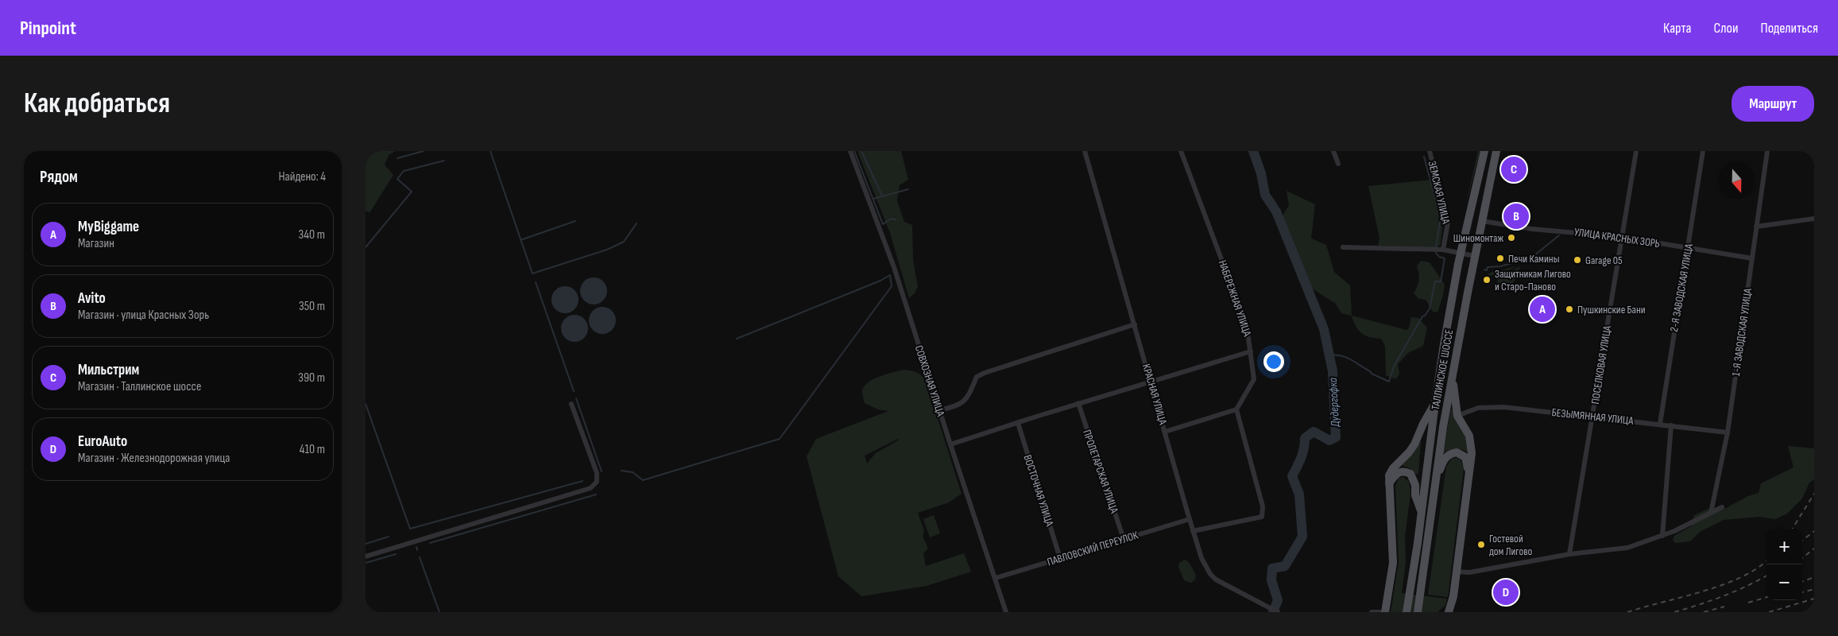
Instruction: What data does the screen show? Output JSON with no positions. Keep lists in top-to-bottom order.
{
  "streets": {
    "main road": ["ТАЛЛИНСКОЕ ШОССЕ"],
    "street": [
      "ЗЕМСКАЯ УЛИЦА",
      "УЛИЦА КРАСНЫХ ЗОРЬ",
      "2-Я ЗАВОДСКАЯ УЛИЦА",
      "НАБЕРЕЖНАЯ УЛИЦА",
      "1-Я ЗАВОДСКАЯ УЛИЦА",
      "ПОСЕЛКОВАЯ УЛИЦА",
      "СОВХОЗНАЯ УЛИЦА",
      "КРАСНАЯ УЛИЦА",
      "БЕЗЫМЯННАЯ УЛИЦА",
      "ПРОЛЕТАРСКАЯ УЛИЦА",
      "ВОСТОЧНАЯ УЛИЦА",
      "ПАВЛОВСКИЙ ПЕРЕУЛОК"
    ]
  },
  "crossings": [
    ["УЛИЦА КРАСНЫХ ЗОРЬ", "2-Я ЗАВОДСКАЯ УЛИЦА"],
    ["УЛИЦА КРАСНЫХ ЗОРЬ", "1-Я ЗАВОДСКАЯ УЛИЦА"],
    ["УЛИЦА КРАСНЫХ ЗОРЬ", "ПОСЕЛКОВАЯ УЛИЦА"],
    ["УЛИЦА КРАСНЫХ ЗОРЬ", "ТАЛЛИНСКОЕ ШОССЕ"],
    ["2-Я ЗАВОДСКАЯ УЛИЦА", "БЕЗЫМЯННАЯ УЛИЦА"],
    ["1-Я ЗАВОДСКАЯ УЛИЦА", "БЕЗЫМЯННАЯ УЛИЦА"],
    ["ПОСЕЛКОВАЯ УЛИЦА", "БЕЗЫМЯННАЯ УЛИЦА"],
    ["СОВХОЗНАЯ УЛИЦА", "ПАВЛОВСКИЙ ПЕРЕУЛОК"],
    ["КРАСНАЯ УЛИЦА", "ПАВЛОВСКИЙ ПЕРЕУЛОК"],
    ["ПРОЛЕТАРСКАЯ УЛИЦА", "ПАВЛОВСКИЙ ПЕРЕУЛОК"],
    ["ВОСТОЧНАЯ УЛИЦА", "ПАВЛОВСКИЙ ПЕРЕУЛОК"]
  ],
  "water": ["Дудергофка"],
  "places": [
    "Шиномонтаж",
    "Печи Камины",
    "Garage 05",
    "Защитникам Лигово и Старо-Паново",
    "Пушкинские Бани",
    "Гостевой дом Лигово"
  ],
  "north": "bottom",
  "page": {
    "header": "Pinpoint",
    "nav": ["Карта", "Слои", "Поделиться"],
    "buttons": "Маршрут",
    "title": "Как добраться",
    "heading": ["Рядом", "Найдено: 4"],
    "pins": [
      "C",
      "B",
      "A",
      "D"
    ],
    "list": [
      {
        "mark": "A",
        "name": "MyBiggame",
        "note": "Магазин",
        "value": "340 m"
      },
      {
        "mark": "B",
        "name": "Avito",
        "note": "Магазин · улица Красных Зорь",
        "value": "350 m"
      },
      {
        "mark": "C",
        "name": "Мильстрим",
        "note": "Магазин · Таллинское шоссе",
        "value": "390 m"
      },
      {
        "mark": "D",
        "name": "EuroAuto",
        "note": "Магазин · Железнодорожная улица",
        "value": "410 m"
      }
    ],
    "map_buttons": ["+", "−"]
  }
}
